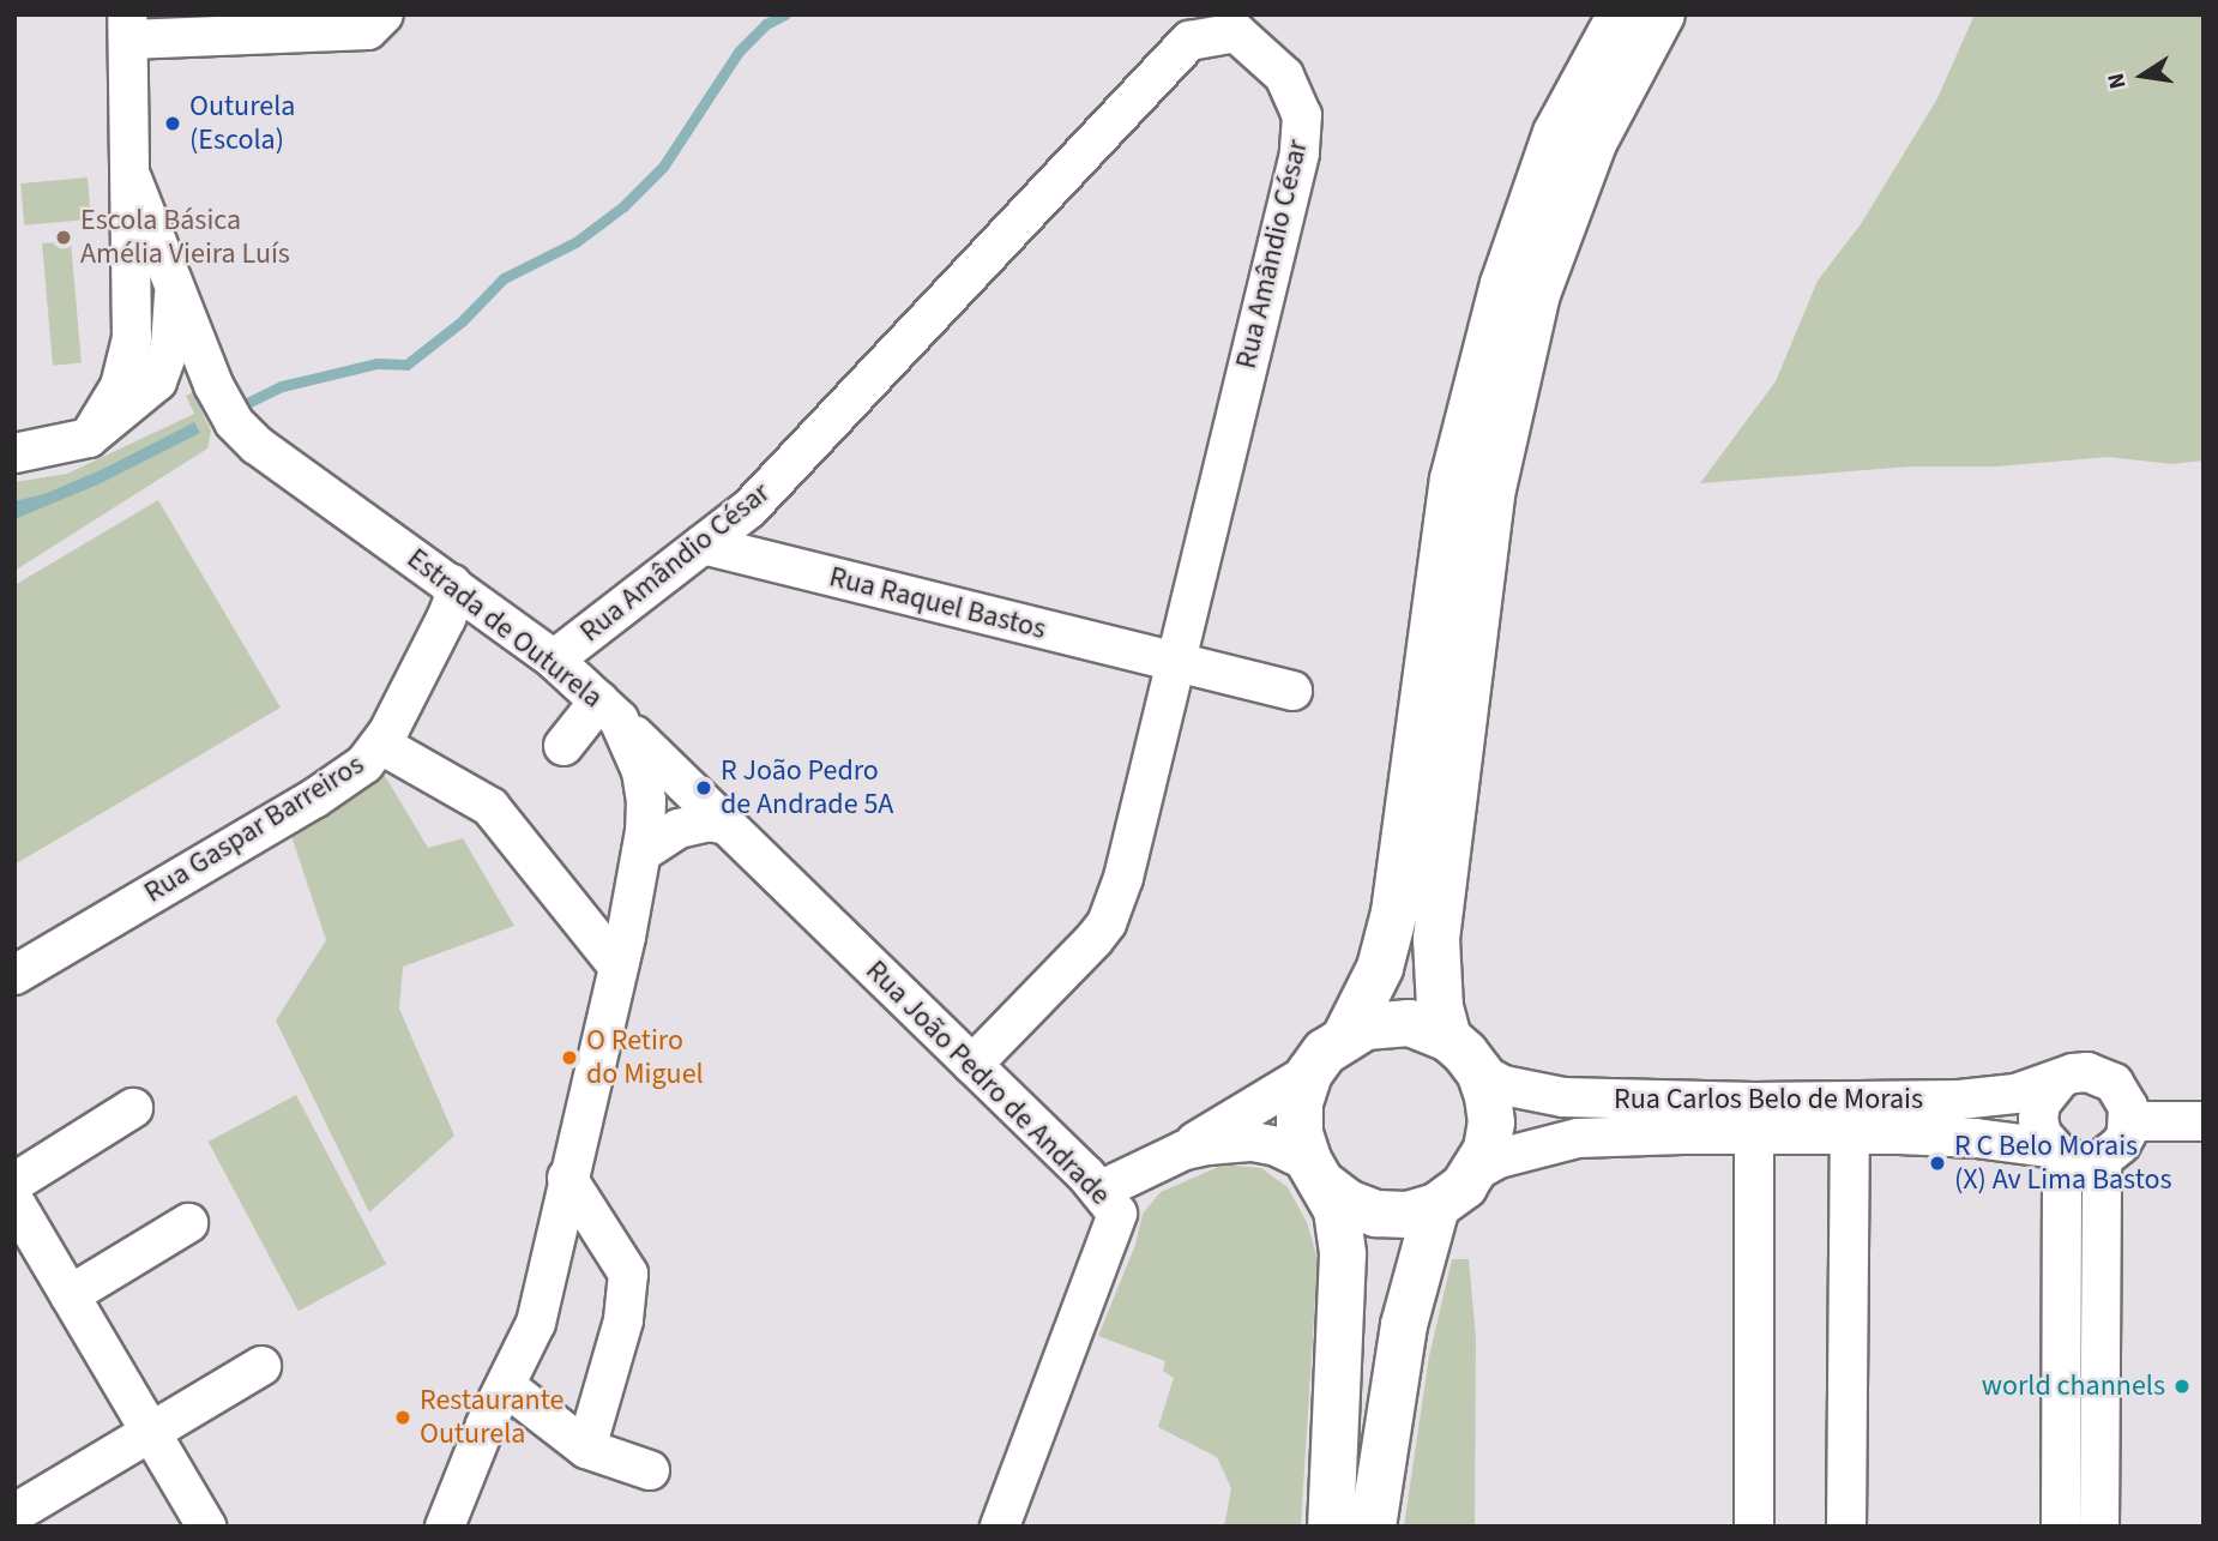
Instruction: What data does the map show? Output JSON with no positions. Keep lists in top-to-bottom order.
{
  "streets": {
    "street": [
      "Rua Amândio César",
      "Rua Raquel Bastos",
      "Estrada de Outurela",
      "Rua Gaspar Barreiros",
      "Rua João Pedro de Andrade",
      "Rua Carlos Belo de Morais"
    ]
  },
  "crossings": [
    ["Rua Amândio César", "Rua Raquel Bastos"],
    ["Rua Amândio César", "Estrada de Outurela"],
    ["Rua Amândio César", "Rua João Pedro de Andrade"],
    ["Estrada de Outurela", "Rua Gaspar Barreiros"],
    ["Estrada de Outurela", "Rua João Pedro de Andrade"]
  ],
  "places": [
    "Outurela (Escola)",
    "Escola Básica Amélia Vieira Luís",
    "R João Pedro de Andrade 5A",
    "O Retiro do Miguel",
    "R C Belo Morais (X) Av Lima Bastos",
    "world channels",
    "Restaurante Outurela"
  ],
  "north": "left"
}
